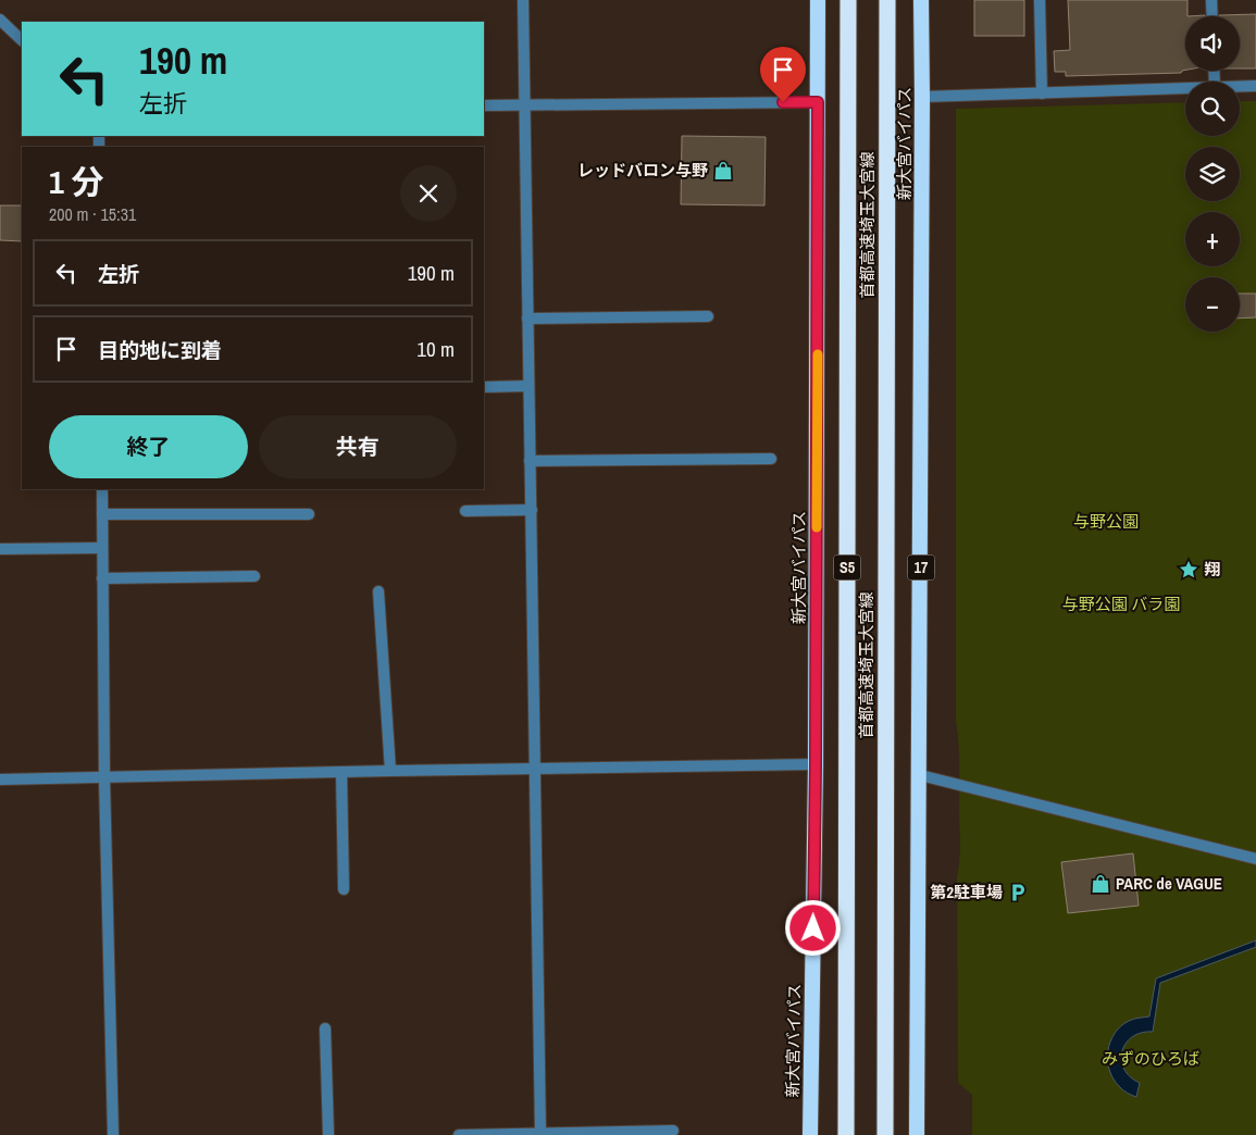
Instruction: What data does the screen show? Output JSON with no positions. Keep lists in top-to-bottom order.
{
  "streets": {
    "highway": [
      "新大宮バイパス",
      "首都高速埼玉大宮線",
      "S5",
      "17"
    ]
  },
  "parks": ["与野公園", "与野公園 バラ園", "みずのひろば"],
  "places": {
    "shop": ["レッドバロン与野", "PARC de VAGUE"],
    "place": ["翔"],
    "parking": ["第2駐車場"]
  },
  "page": {
    "map_buttons": ["+", "−"],
    "turn": ["190 m", "左折"],
    "heading": ["1 分", "200 m · 15:31"],
    "list": [
      {
        "name": "左折",
        "value": "190 m"
      },
      {
        "name": "目的地に到着",
        "value": "10 m"
      }
    ],
    "buttons": ["終了", "共有"]
  }
}
